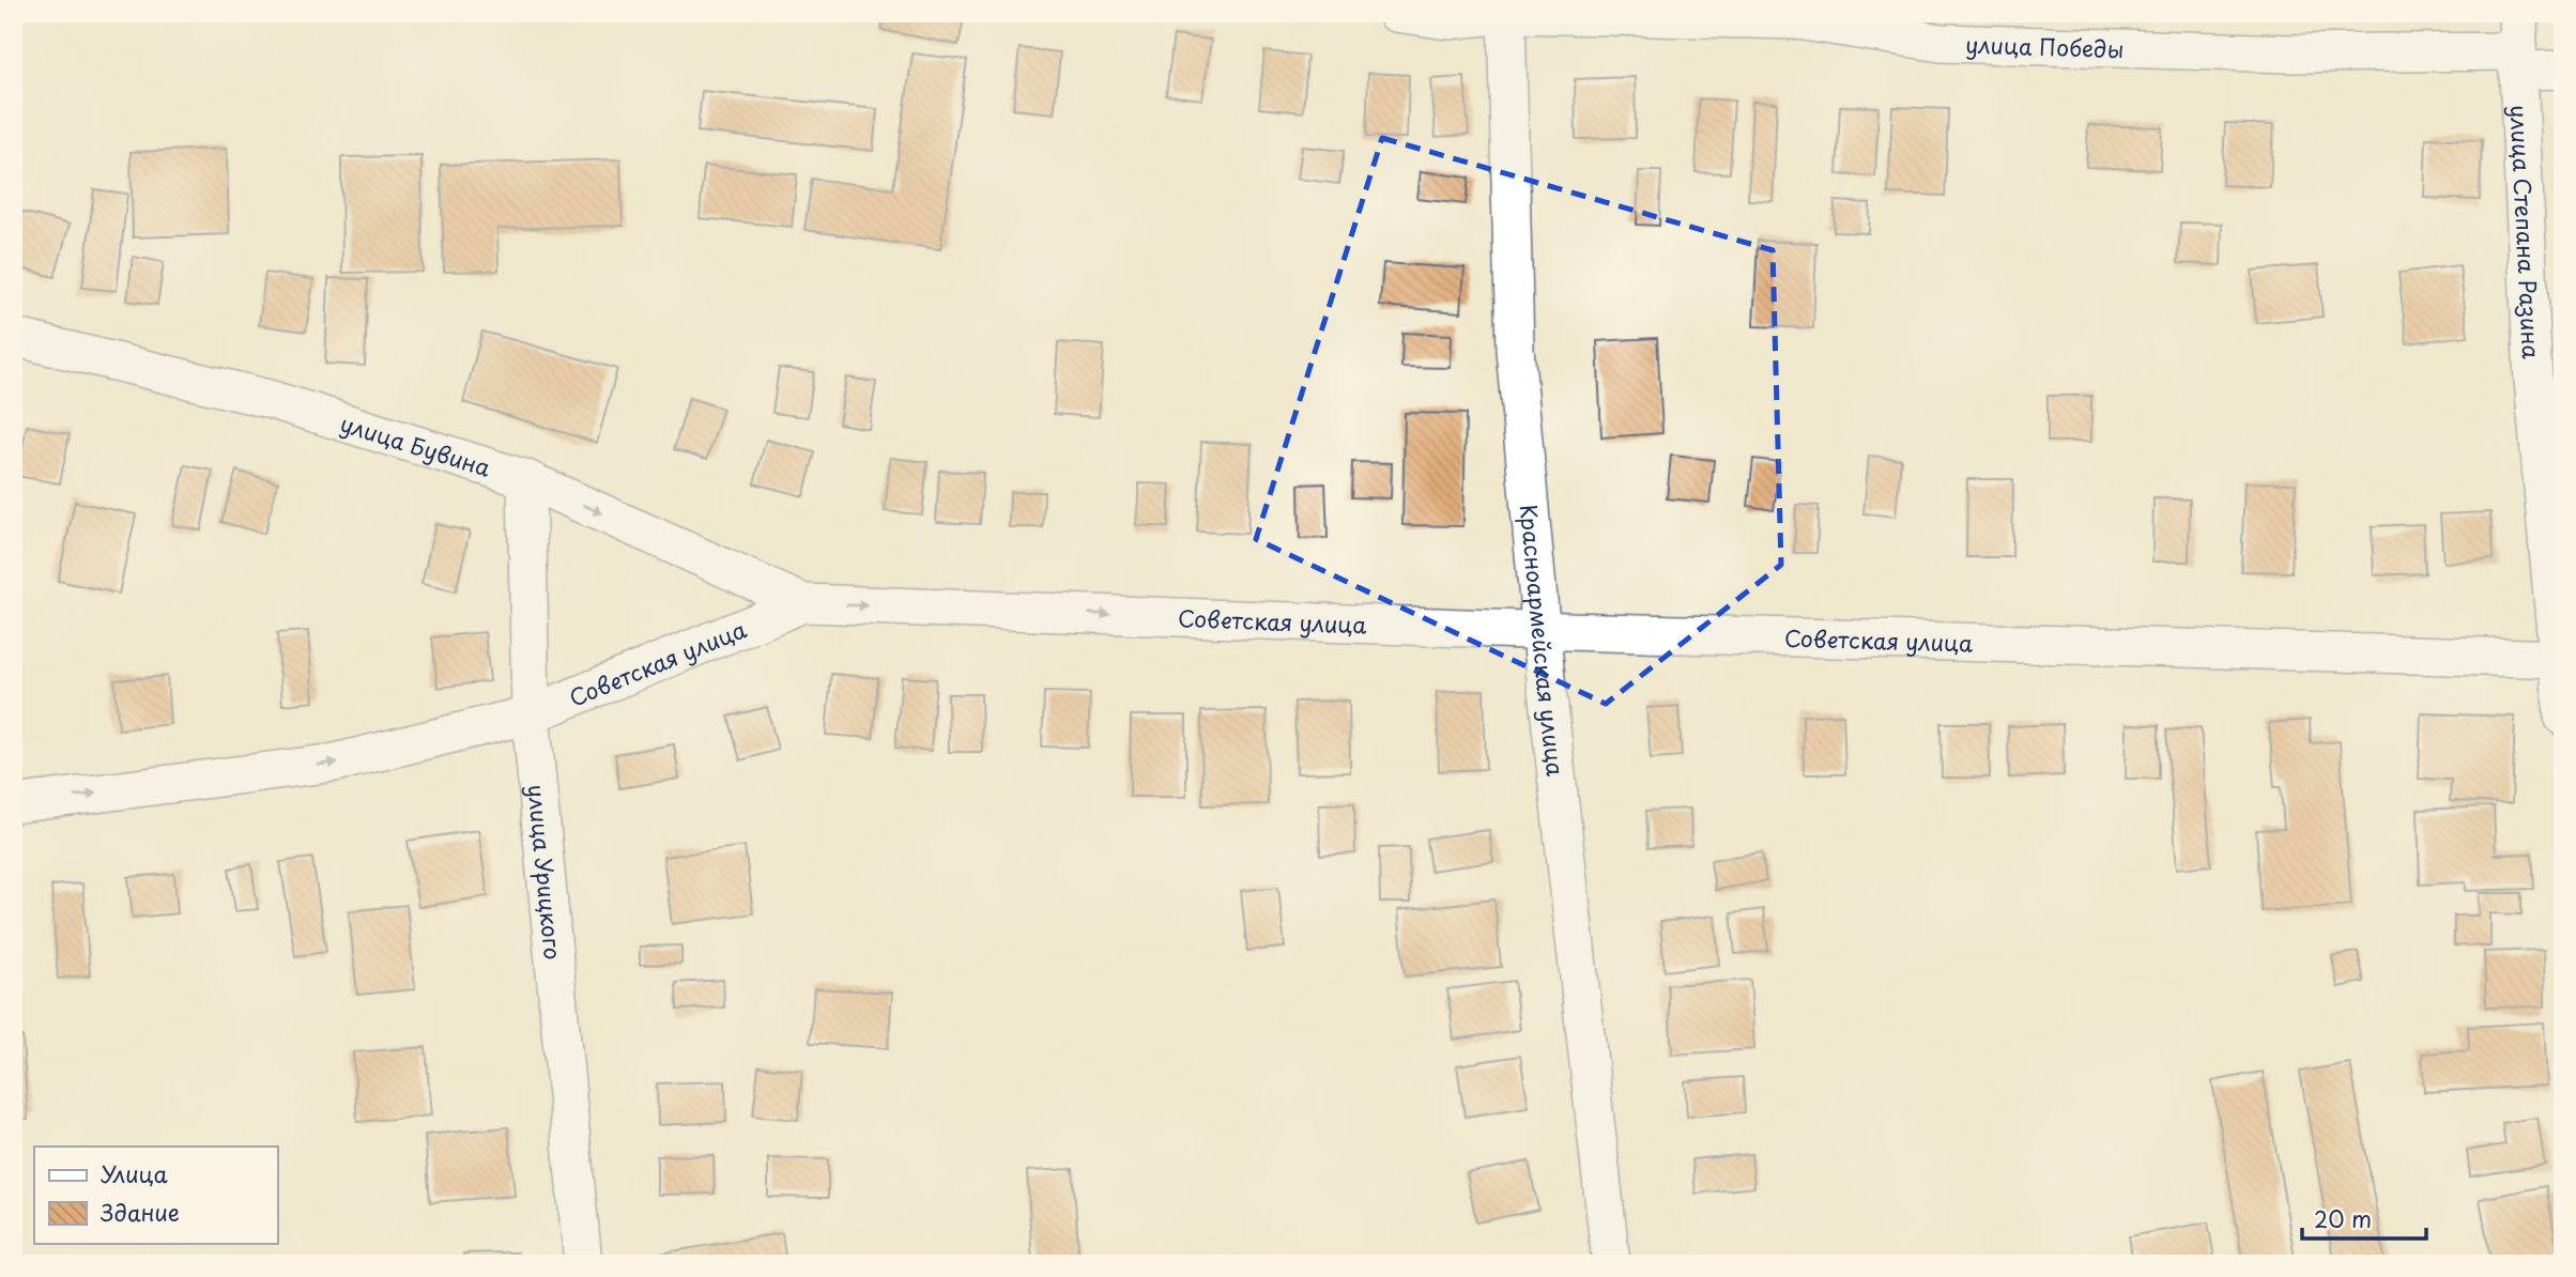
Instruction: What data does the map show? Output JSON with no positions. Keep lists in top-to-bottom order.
{
  "streets": {
    "street": [
      "улица Победы",
      "улица Степана Разина",
      "улица Бувина",
      "Советская улица",
      "Красноармейская улица",
      "улица Урицкого"
    ]
  },
  "crossings": [
    ["улица Победы", "улица Степана Разина"],
    ["улица Победы", "Красноармейская улица"],
    ["улица Степана Разина", "Советская улица"],
    ["улица Бувина", "Советская улица"],
    ["улица Бувина", "улица Урицкого"],
    ["Советская улица", "Красноармейская улица"],
    ["Советская улица", "улица Урицкого"]
  ],
  "one_way": ["улица Бувина", "Советская улица"],
  "legend": ["Улица", "Здание"],
  "scale_bar": "20 m"
}
